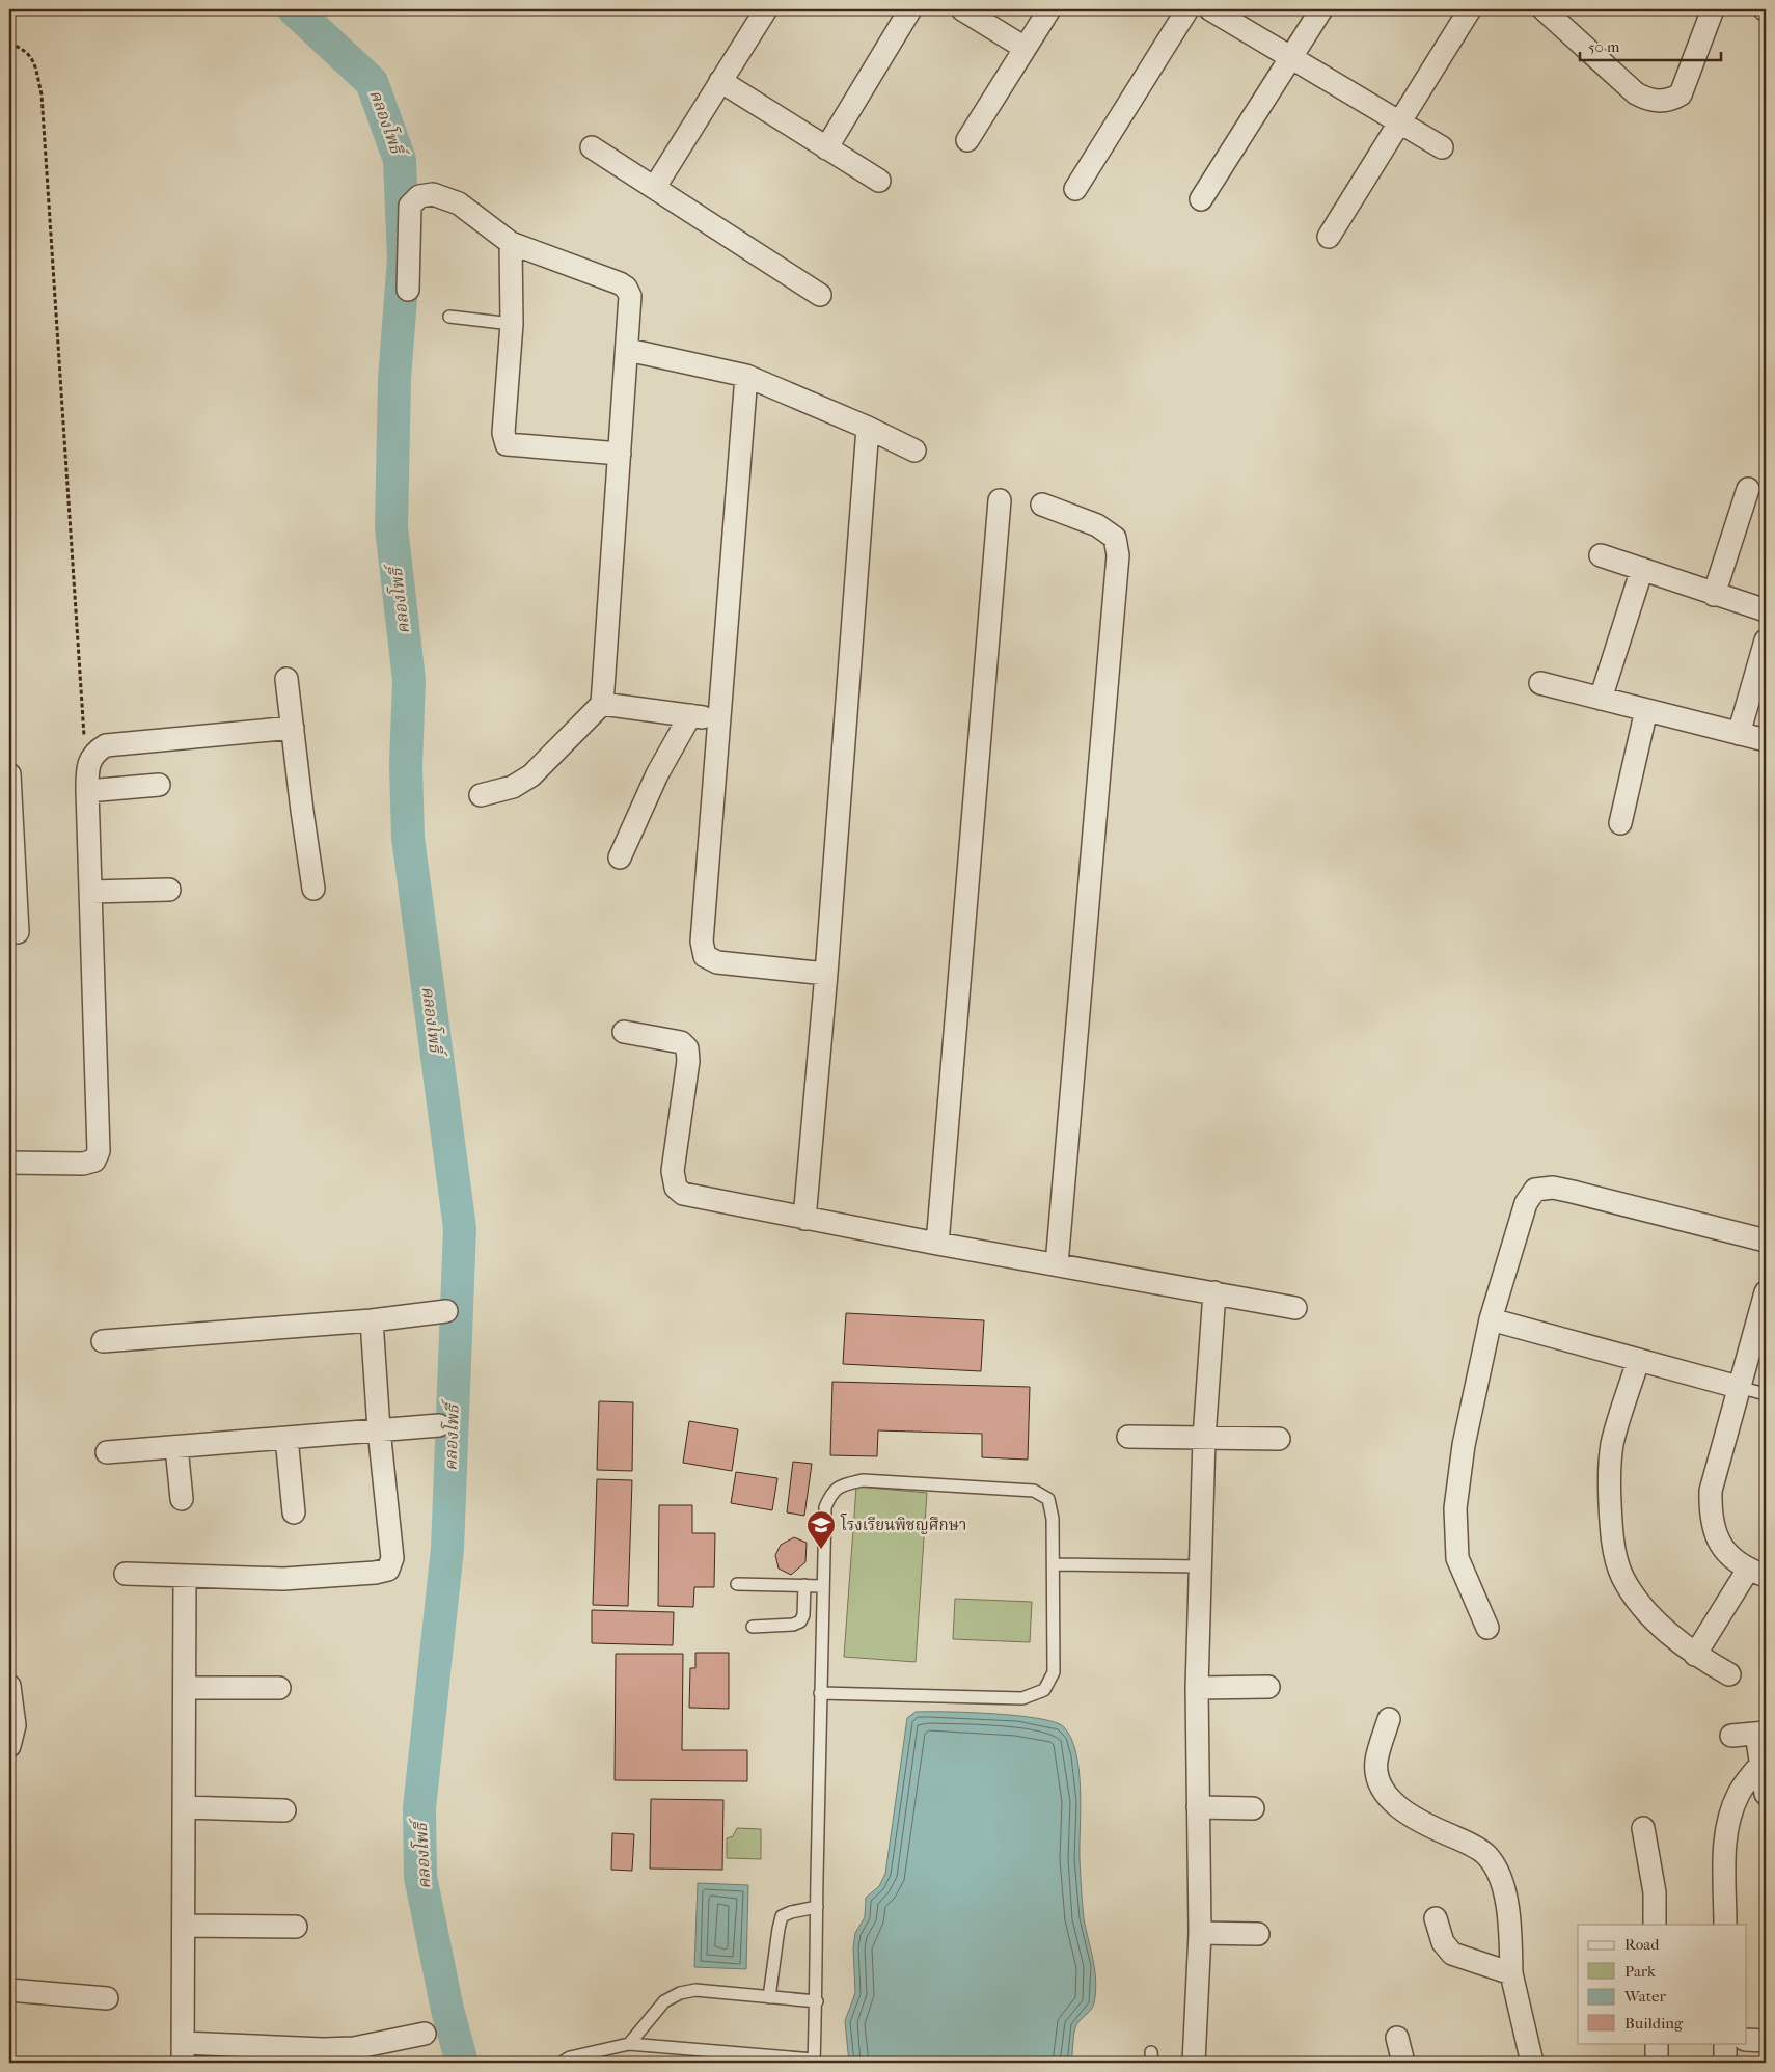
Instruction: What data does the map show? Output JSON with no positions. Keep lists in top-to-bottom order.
{
  "water": ["คลองโพธิ์"],
  "places": {
    "school or university": ["โรงเรียนพิชญศึกษา"]
  },
  "legend": [
    "Road",
    "Park",
    "Water",
    "Building"
  ],
  "scale_bar": "50 m"
}
